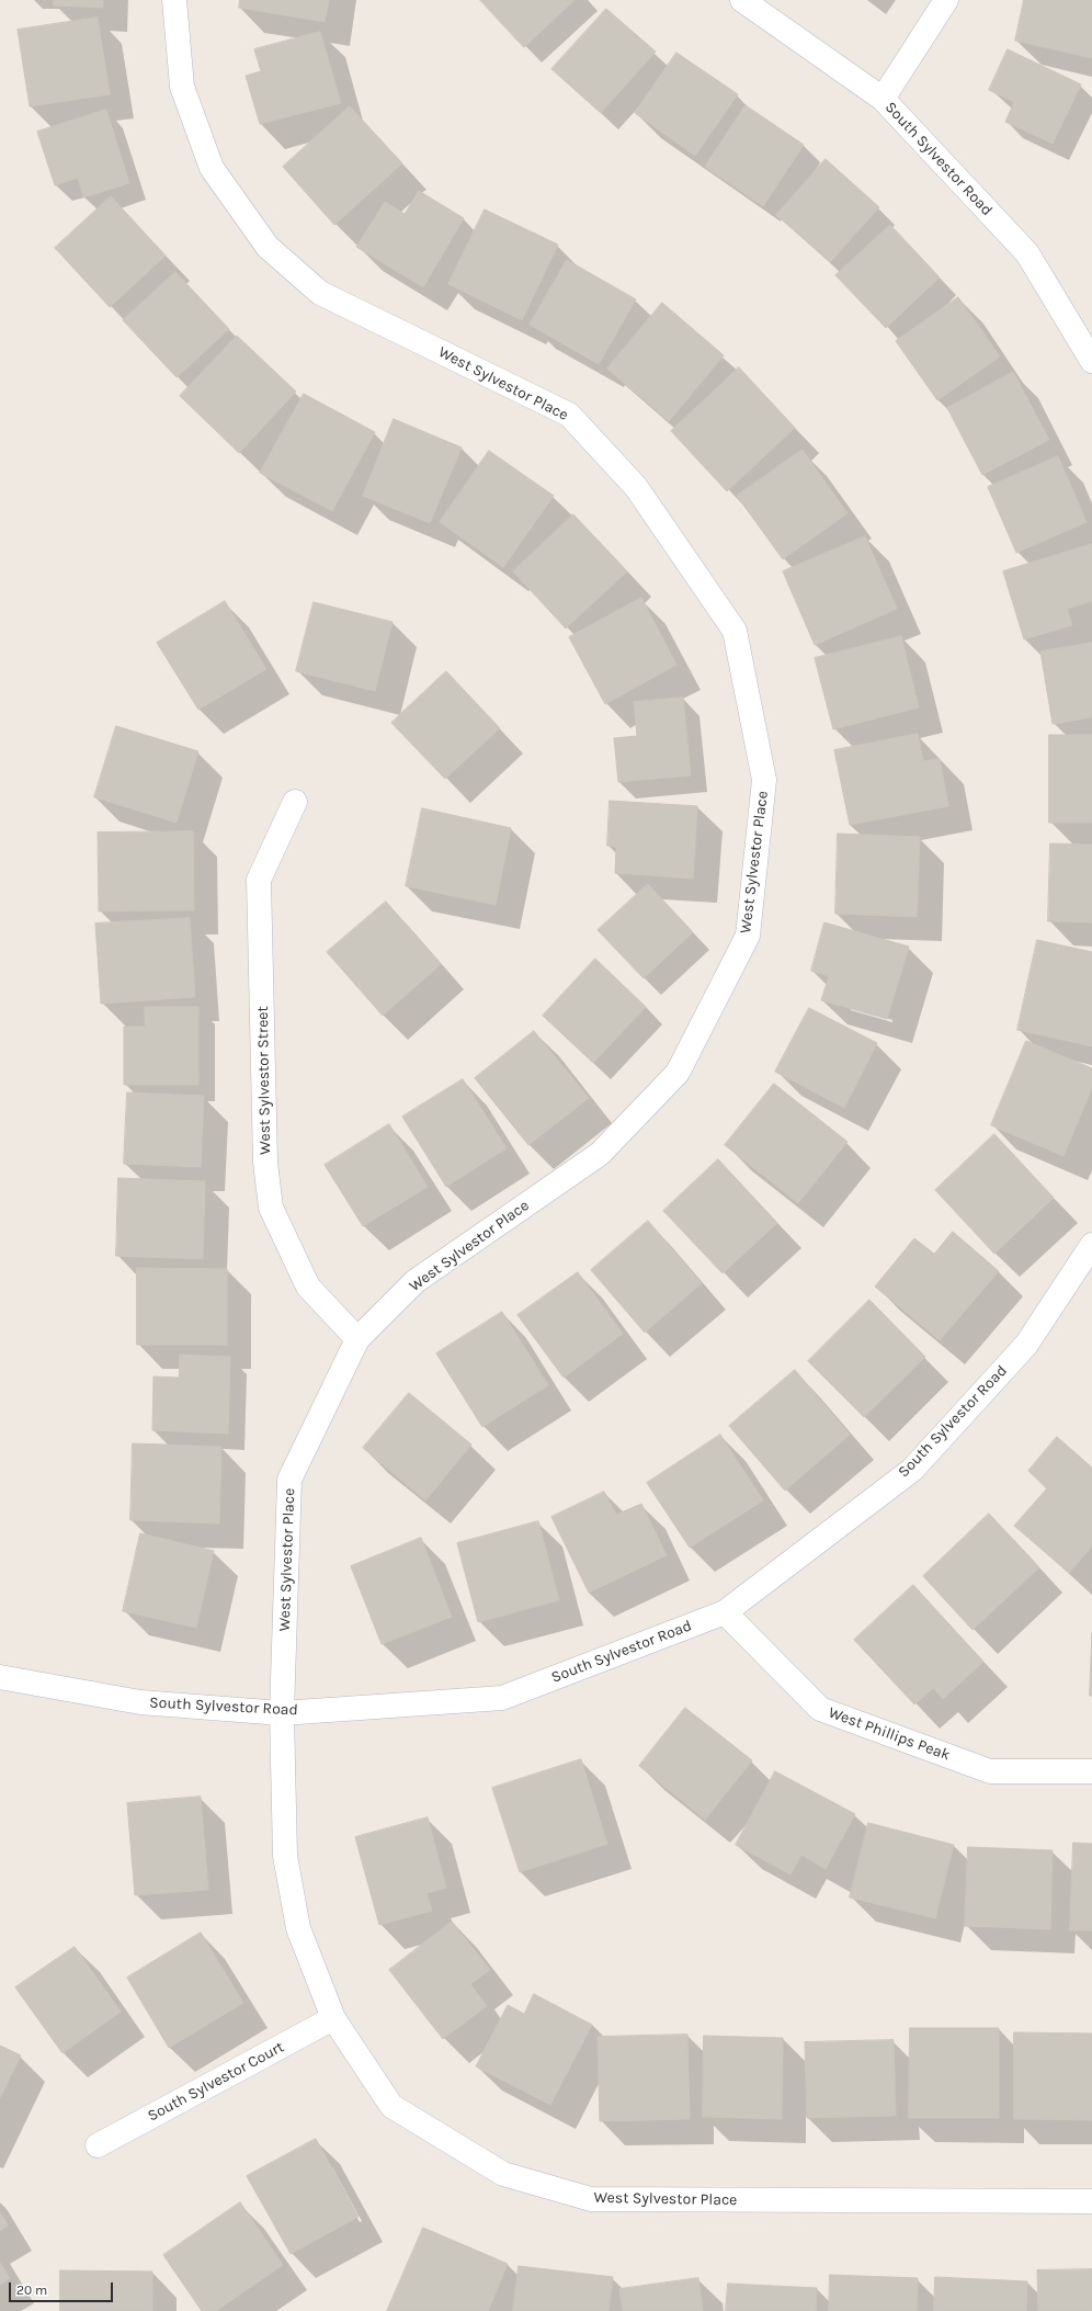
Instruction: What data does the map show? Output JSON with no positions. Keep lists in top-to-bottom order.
{
  "streets": {
    "street": [
      "South Sylvestor Road",
      "West Sylvestor Place",
      "West Sylvestor Street",
      "West Phillips Peak",
      "South Sylvestor Court"
    ]
  },
  "crossings": [
    ["South Sylvestor Road", "West Sylvestor Place"],
    ["South Sylvestor Road", "West Phillips Peak"],
    ["West Sylvestor Place", "West Sylvestor Street"],
    ["West Sylvestor Place", "South Sylvestor Court"]
  ],
  "scale_bar": "20 m"
}
